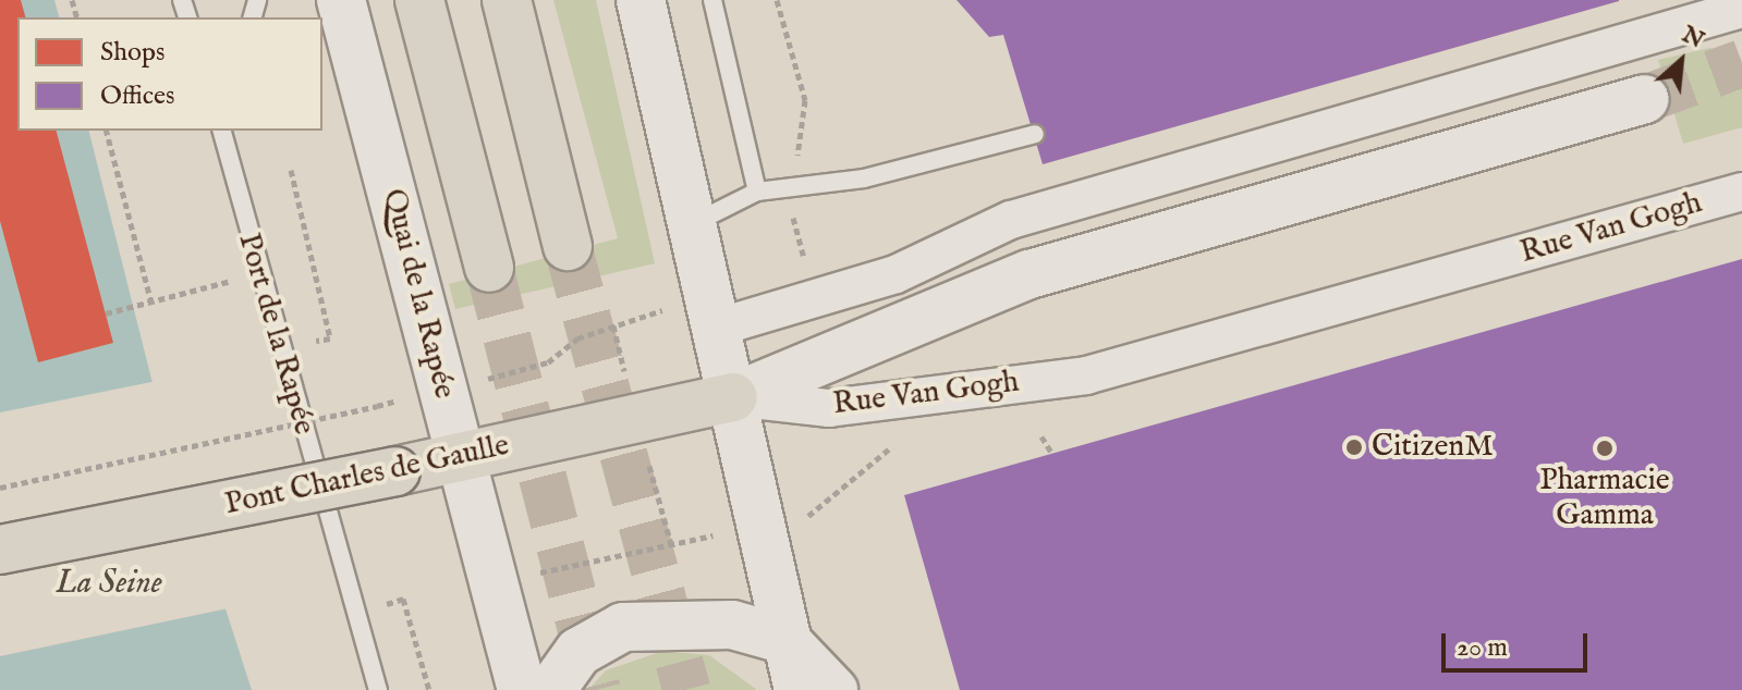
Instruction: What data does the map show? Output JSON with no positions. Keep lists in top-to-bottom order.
{
  "streets": {
    "main road": ["Rue Van Gogh", "Quai de la Rapée", "Pont Charles de Gaulle"],
    "lane": ["Port de la Rapée"]
  },
  "crossings": [
    ["Rue Van Gogh", "Pont Charles de Gaulle"],
    ["Quai de la Rapée", "Pont Charles de Gaulle"]
  ],
  "water": ["La Seine"],
  "places": ["CitizenM", "Pharmacie Gamma"],
  "legend": ["Shops", "Offices"],
  "scale_bar": "20 m",
  "north": "top right"
}
